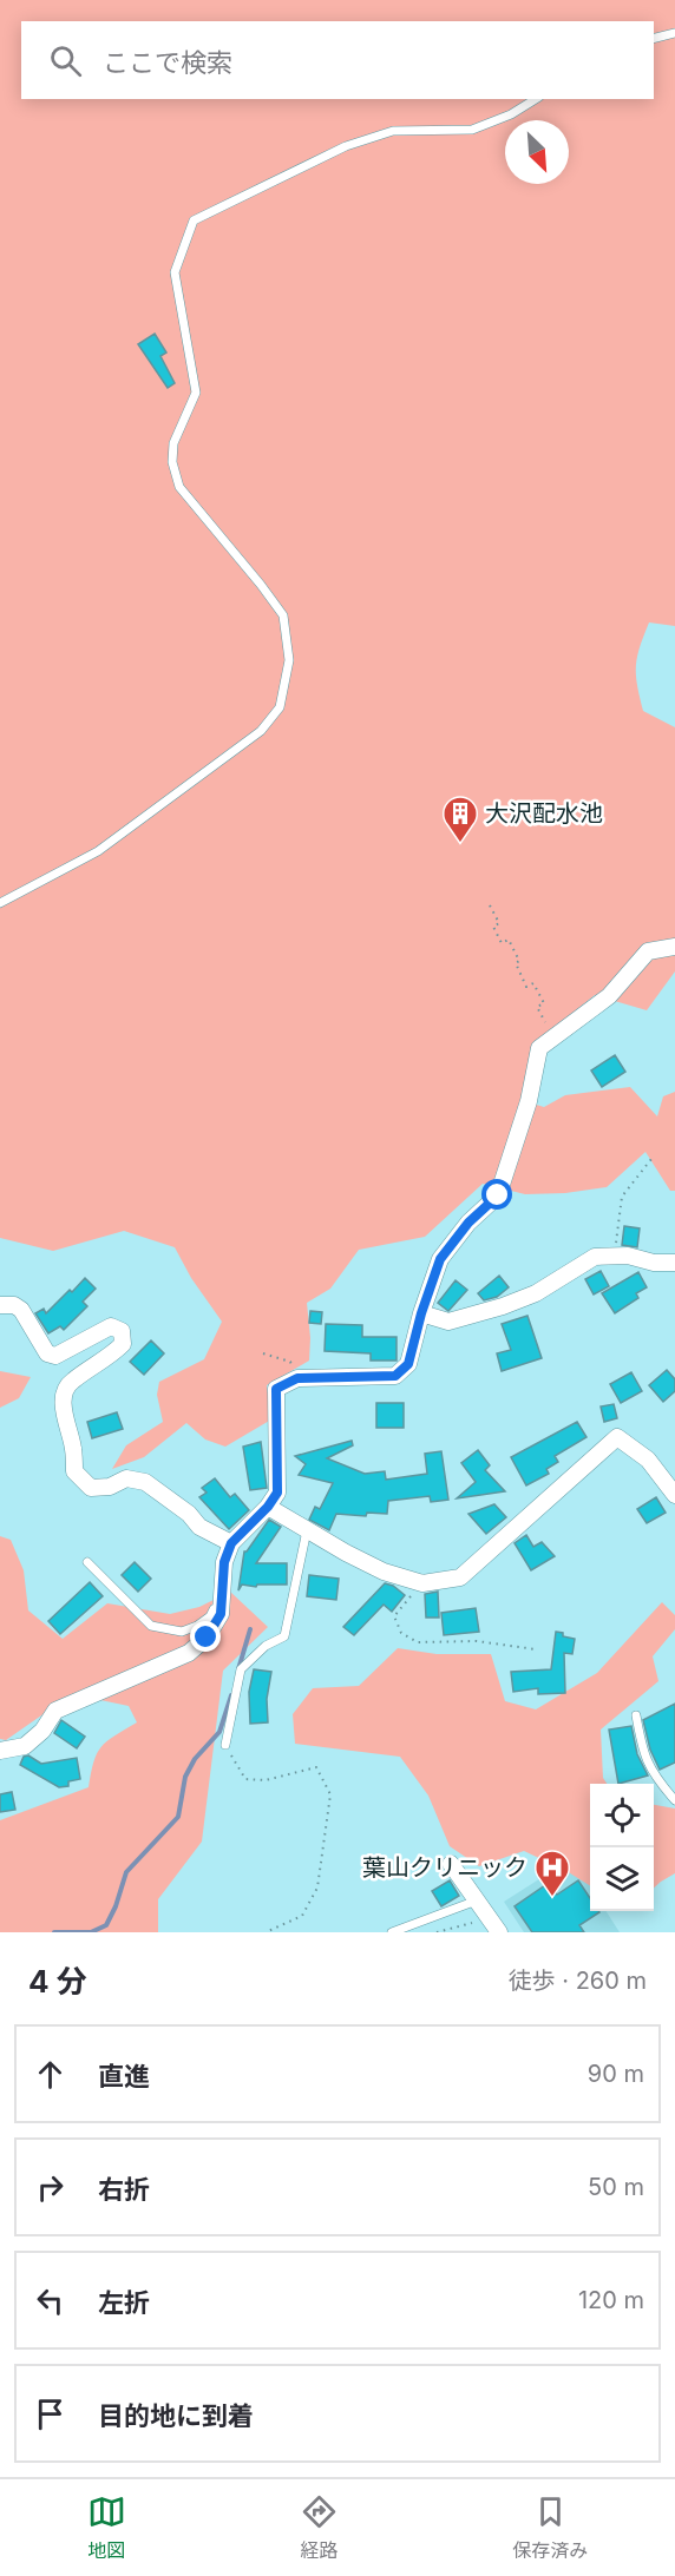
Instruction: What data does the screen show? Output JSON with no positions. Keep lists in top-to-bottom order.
{
  "places": {
    "building": ["大沢配水池"],
    "hospital": ["葉山クリニック"]
  },
  "north": "bottom right",
  "page": {
    "search": "ここで検索",
    "heading": ["4 分", "徒歩 · 260 m"],
    "list": [
      ["直進", "90 m"],
      ["右折", "50 m"],
      ["左折", "120 m"],
      "目的地に到着"
    ],
    "nav": ["地図", "経路", "保存済み"]
  }
}
